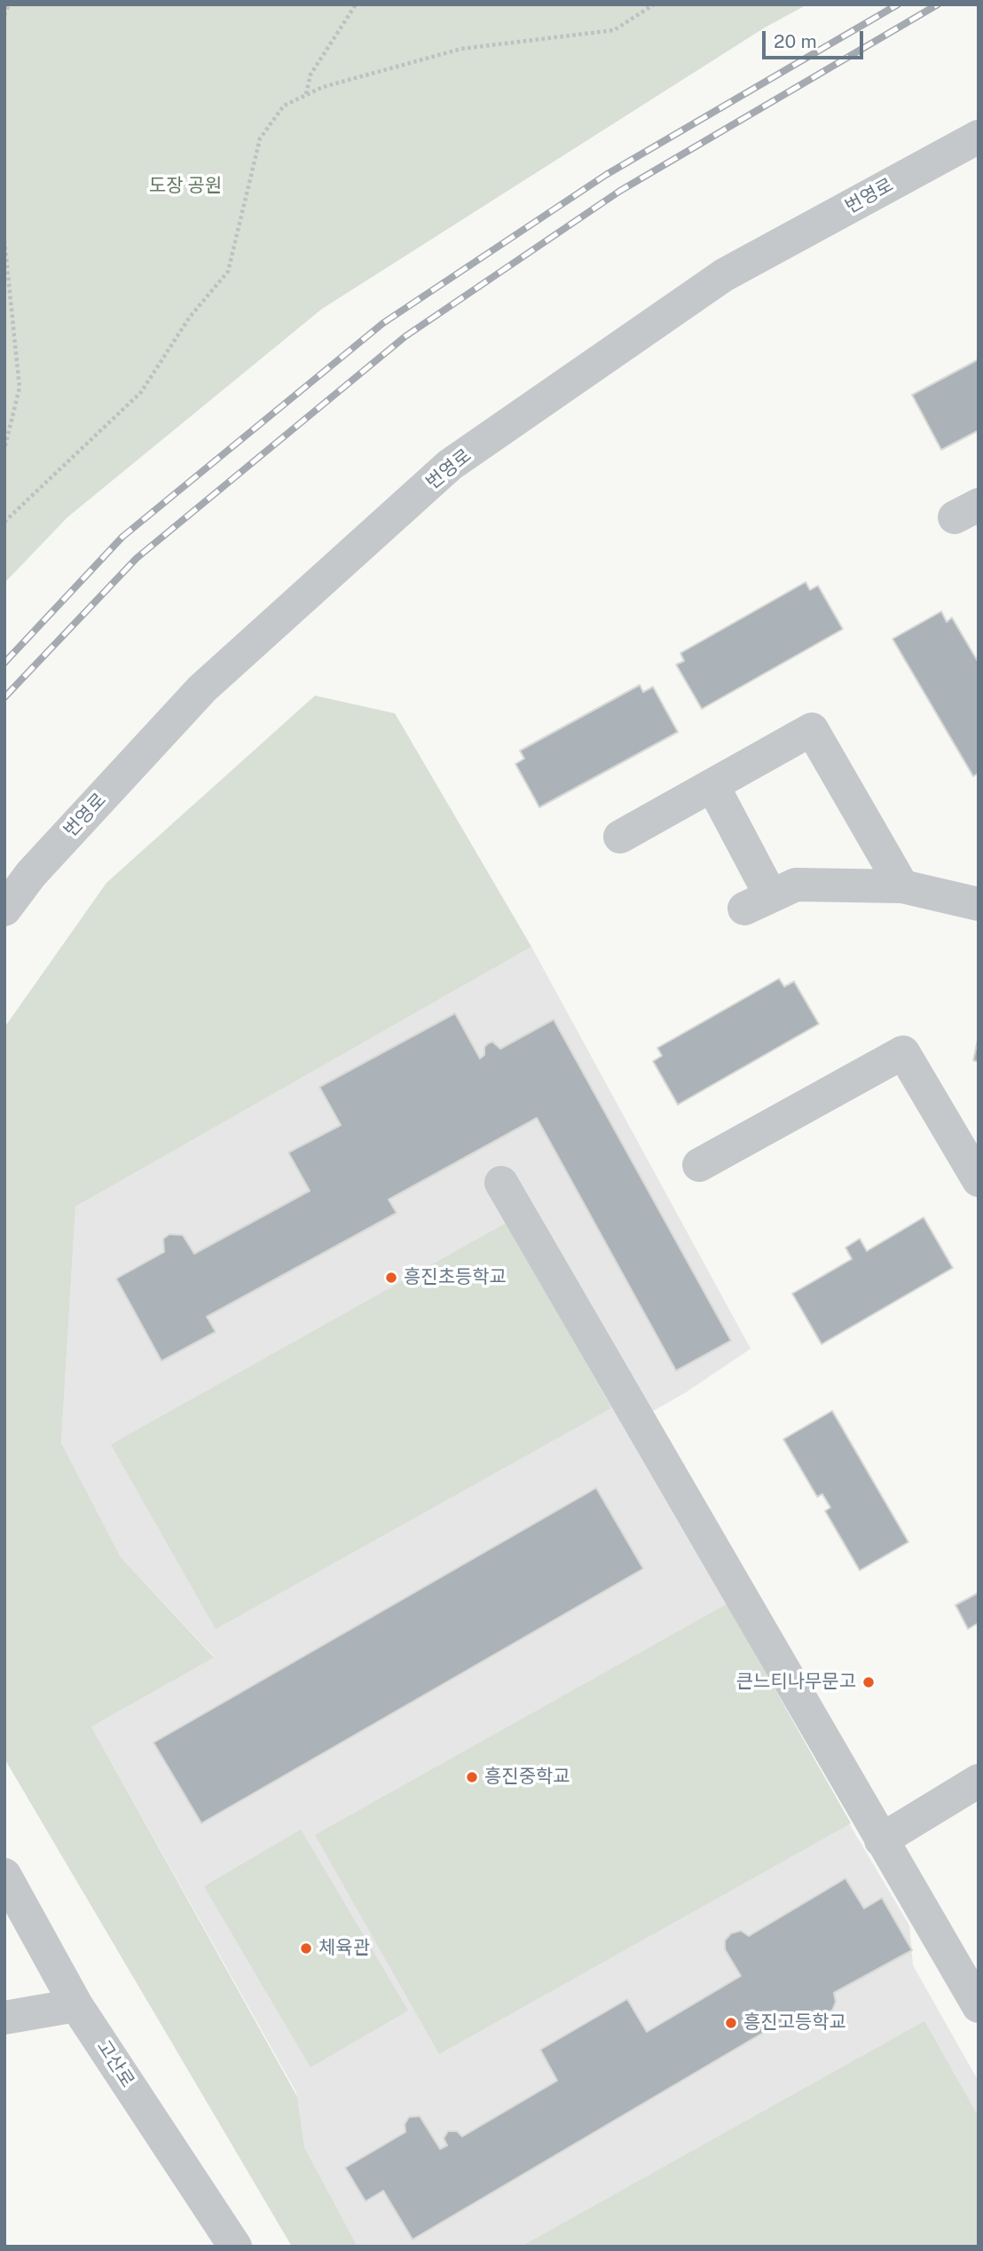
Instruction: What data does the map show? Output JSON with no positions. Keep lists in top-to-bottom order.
{
  "streets": {
    "street": ["번영로", "고산로"]
  },
  "parks": ["도장 공원"],
  "places": [
    "흥진초등학교",
    "큰느티나무문고",
    "흥진중학교",
    "체육관",
    "흥진고등학교"
  ],
  "scale_bar": "20 m"
}
